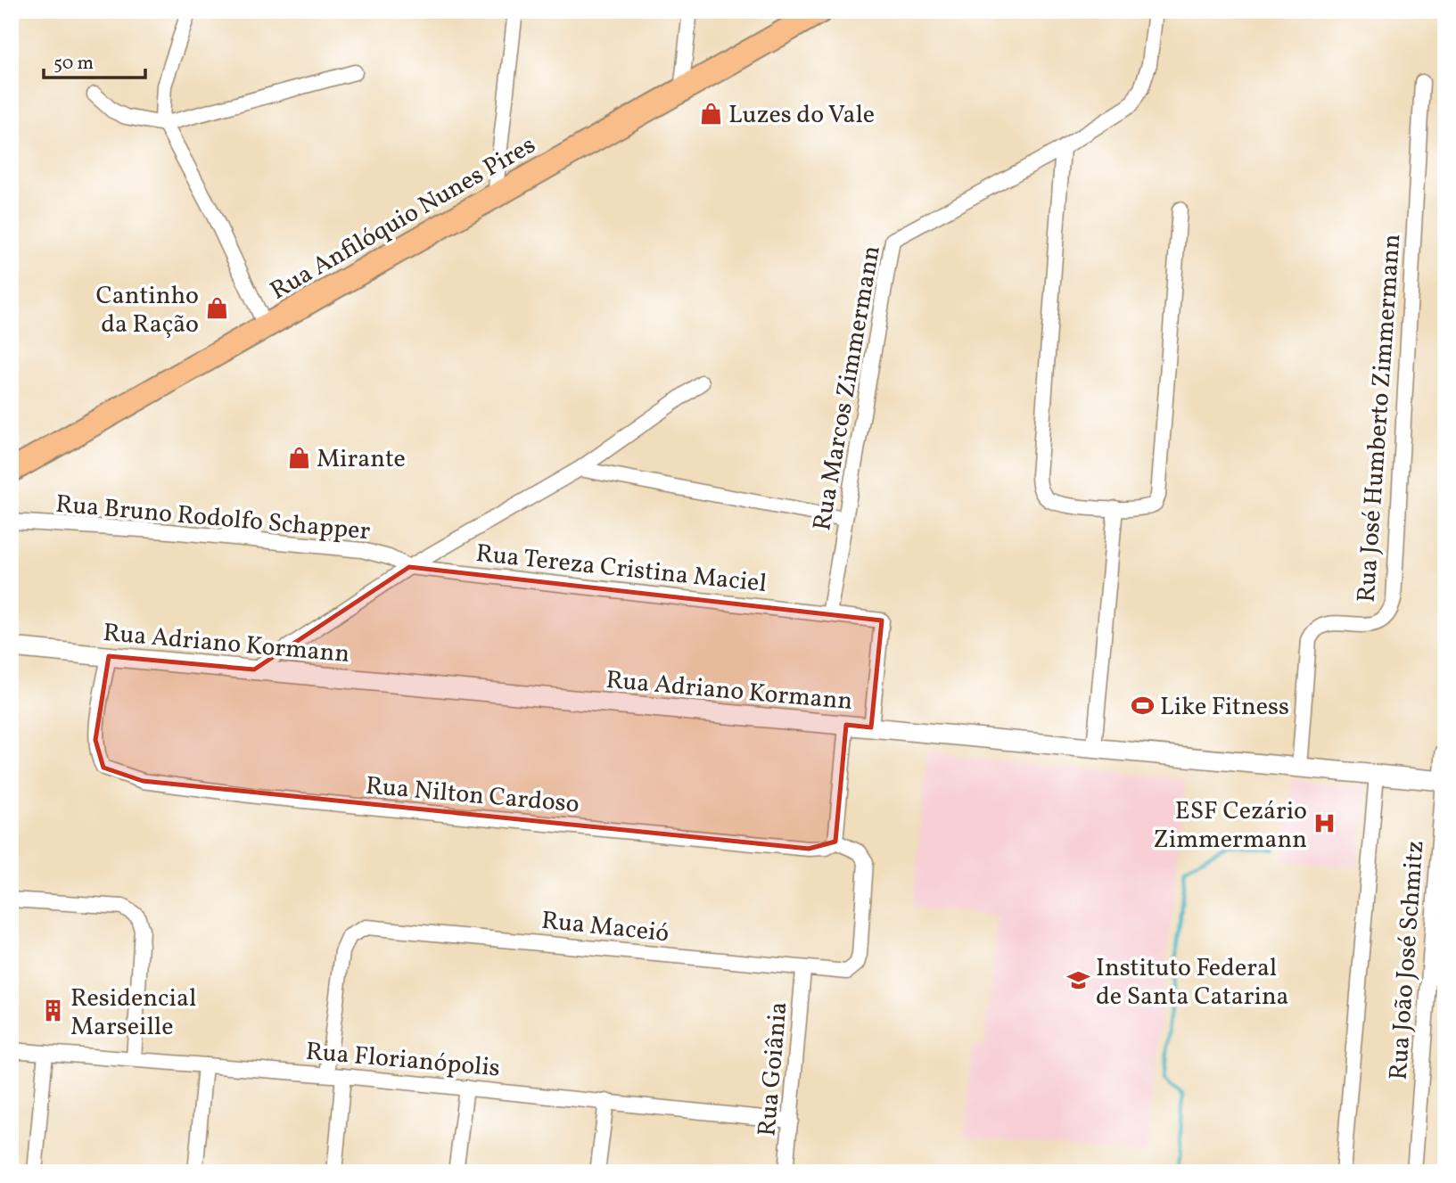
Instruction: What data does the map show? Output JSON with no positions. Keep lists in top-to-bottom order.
{
  "streets": {
    "main road": ["Rua Anfilóquio Nunes Pires"],
    "street": [
      "Rua Marcos Zimmermann",
      "Rua José Humberto Zimmermann",
      "Rua Bruno Rodolfo Schapper",
      "Rua Tereza Cristina Maciel",
      "Rua Adriano Kormann",
      "Rua Nilton Cardoso",
      "Rua Maceió",
      "Rua João José Schmitz",
      "Rua Florianópolis",
      "Rua Goiânia"
    ]
  },
  "crossings": [
    ["Rua Marcos Zimmermann", "Rua Tereza Cristina Maciel"],
    ["Rua José Humberto Zimmermann", "Rua Adriano Kormann"],
    ["Rua Bruno Rodolfo Schapper", "Rua Tereza Cristina Maciel"],
    ["Rua Tereza Cristina Maciel", "Rua Adriano Kormann"],
    ["Rua Adriano Kormann", "Rua Nilton Cardoso"],
    ["Rua Adriano Kormann", "Rua João José Schmitz"],
    ["Rua Nilton Cardoso", "Rua Maceió"],
    ["Rua Maceió", "Rua Florianópolis"],
    ["Rua Maceió", "Rua Goiânia"],
    ["Rua Florianópolis", "Rua Goiânia"]
  ],
  "places": {
    "shop": ["Luzes do Vale", "Cantinho da Ração", "Mirante"],
    "sports": ["Like Fitness"],
    "hospital": ["ESF Cezário Zimmermann"],
    "school or university": ["Instituto Federal de Santa Catarina"],
    "building": ["Residencial Marseille"]
  },
  "scale_bar": "50 m"
}
